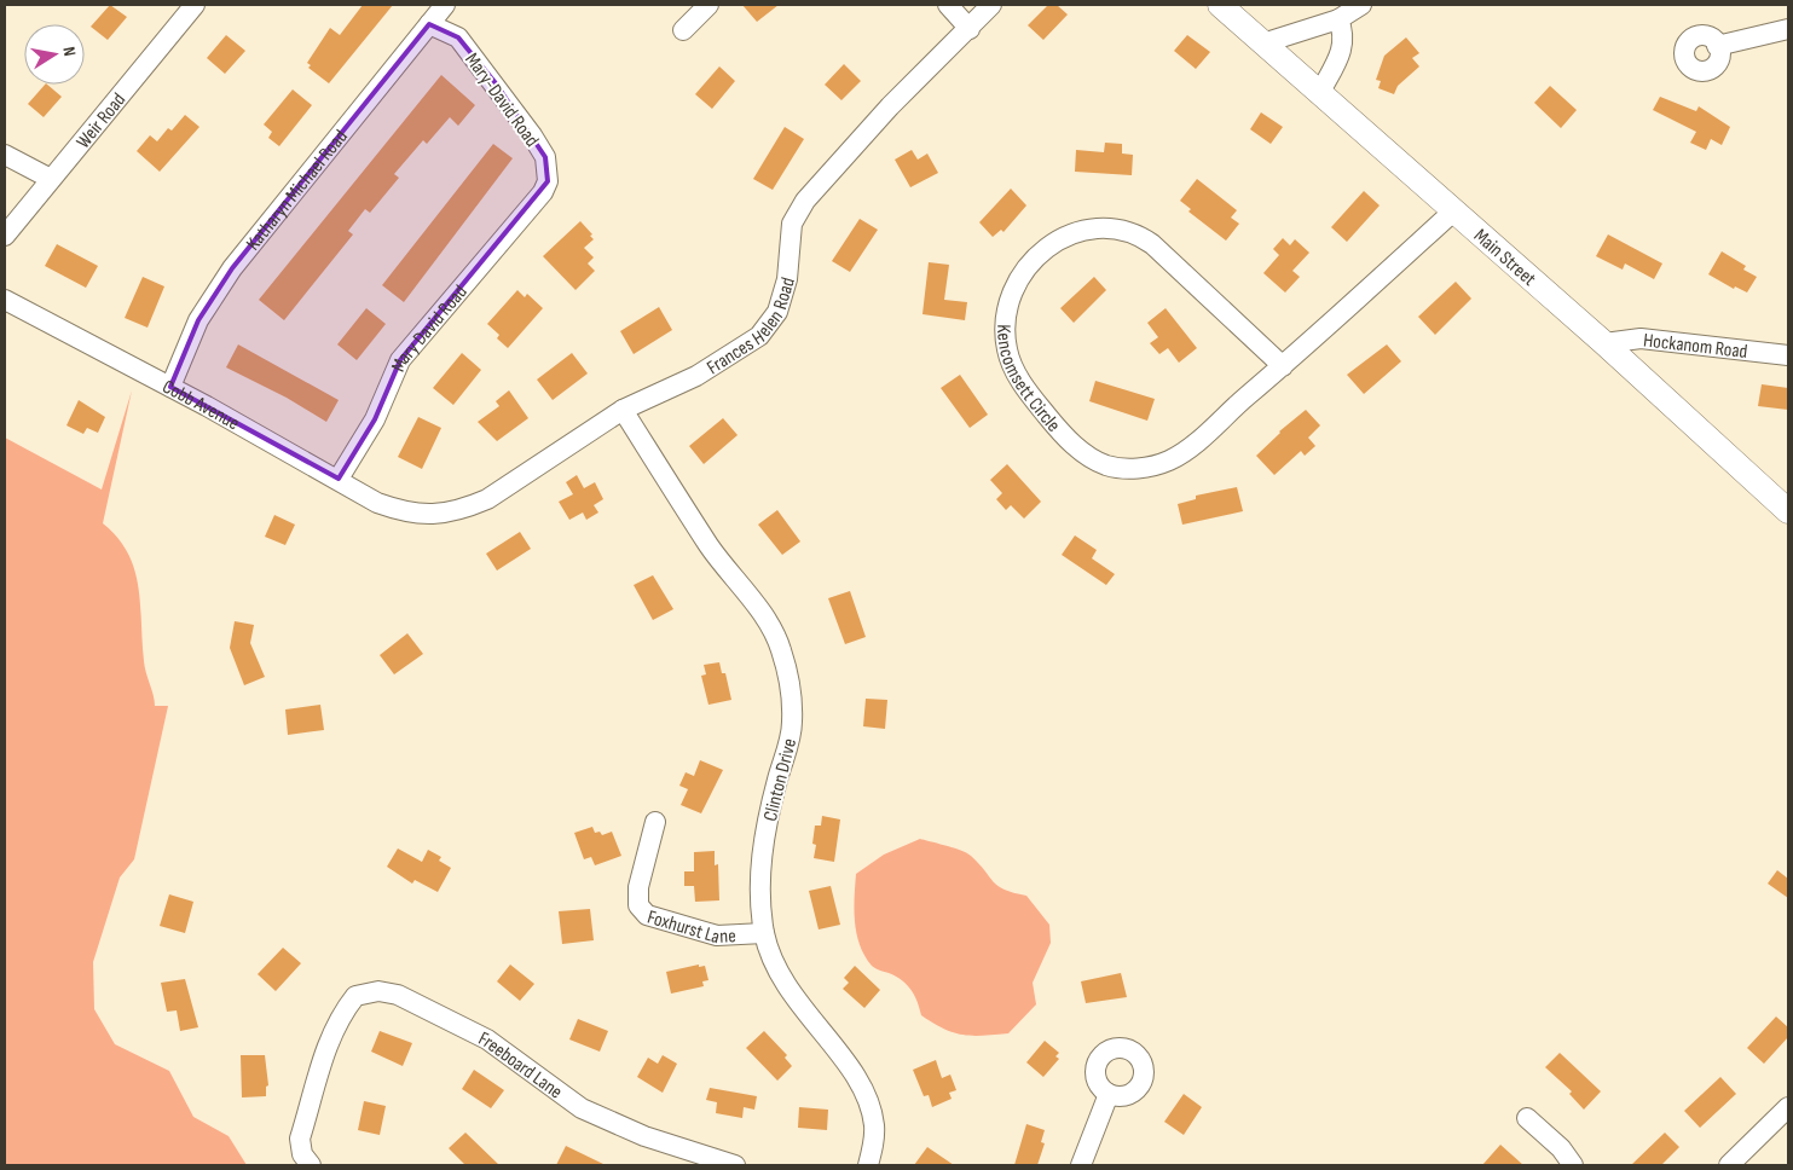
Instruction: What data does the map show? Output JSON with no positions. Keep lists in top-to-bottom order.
{
  "streets": {
    "main road": ["Main Street"],
    "street": [
      "Mary-David Road",
      "Weir Road",
      "Katharyn Michael Road",
      "Frances Helen Road",
      "Mary David Road",
      "Hockanom Road",
      "Kencomsett Circle",
      "Cobb Avenue",
      "Clinton Drive",
      "Foxhurst Lane",
      "Freeboard Lane"
    ]
  },
  "crossings": [
    ["Mary-David Road", "Katharyn Michael Road"],
    ["Mary-David Road", "Mary David Road"],
    ["Katharyn Michael Road", "Cobb Avenue"],
    ["Main Street", "Hockanom Road"],
    ["Main Street", "Kencomsett Circle"],
    ["Frances Helen Road", "Cobb Avenue"],
    ["Frances Helen Road", "Clinton Drive"],
    ["Mary David Road", "Cobb Avenue"],
    ["Clinton Drive", "Foxhurst Lane"]
  ],
  "north": "right"
}
